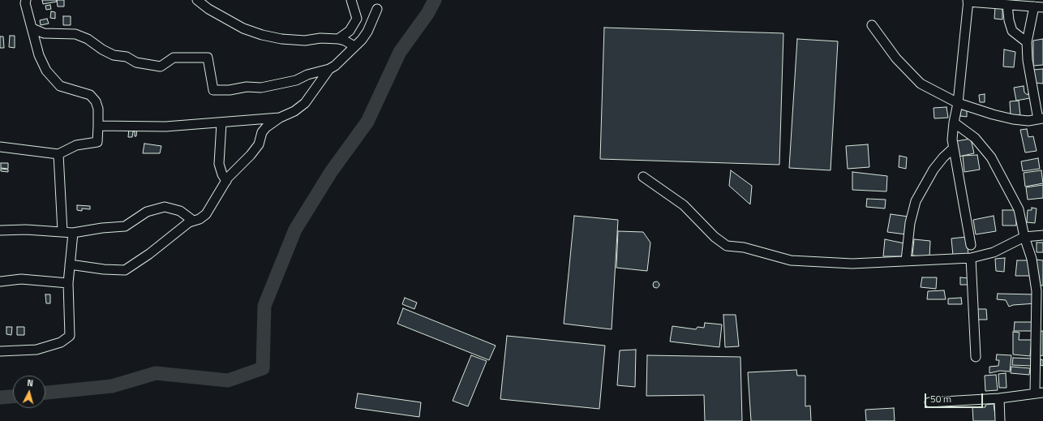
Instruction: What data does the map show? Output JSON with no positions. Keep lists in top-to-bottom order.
{
  "scale_bar": "50 m",
  "north": "top"
}
